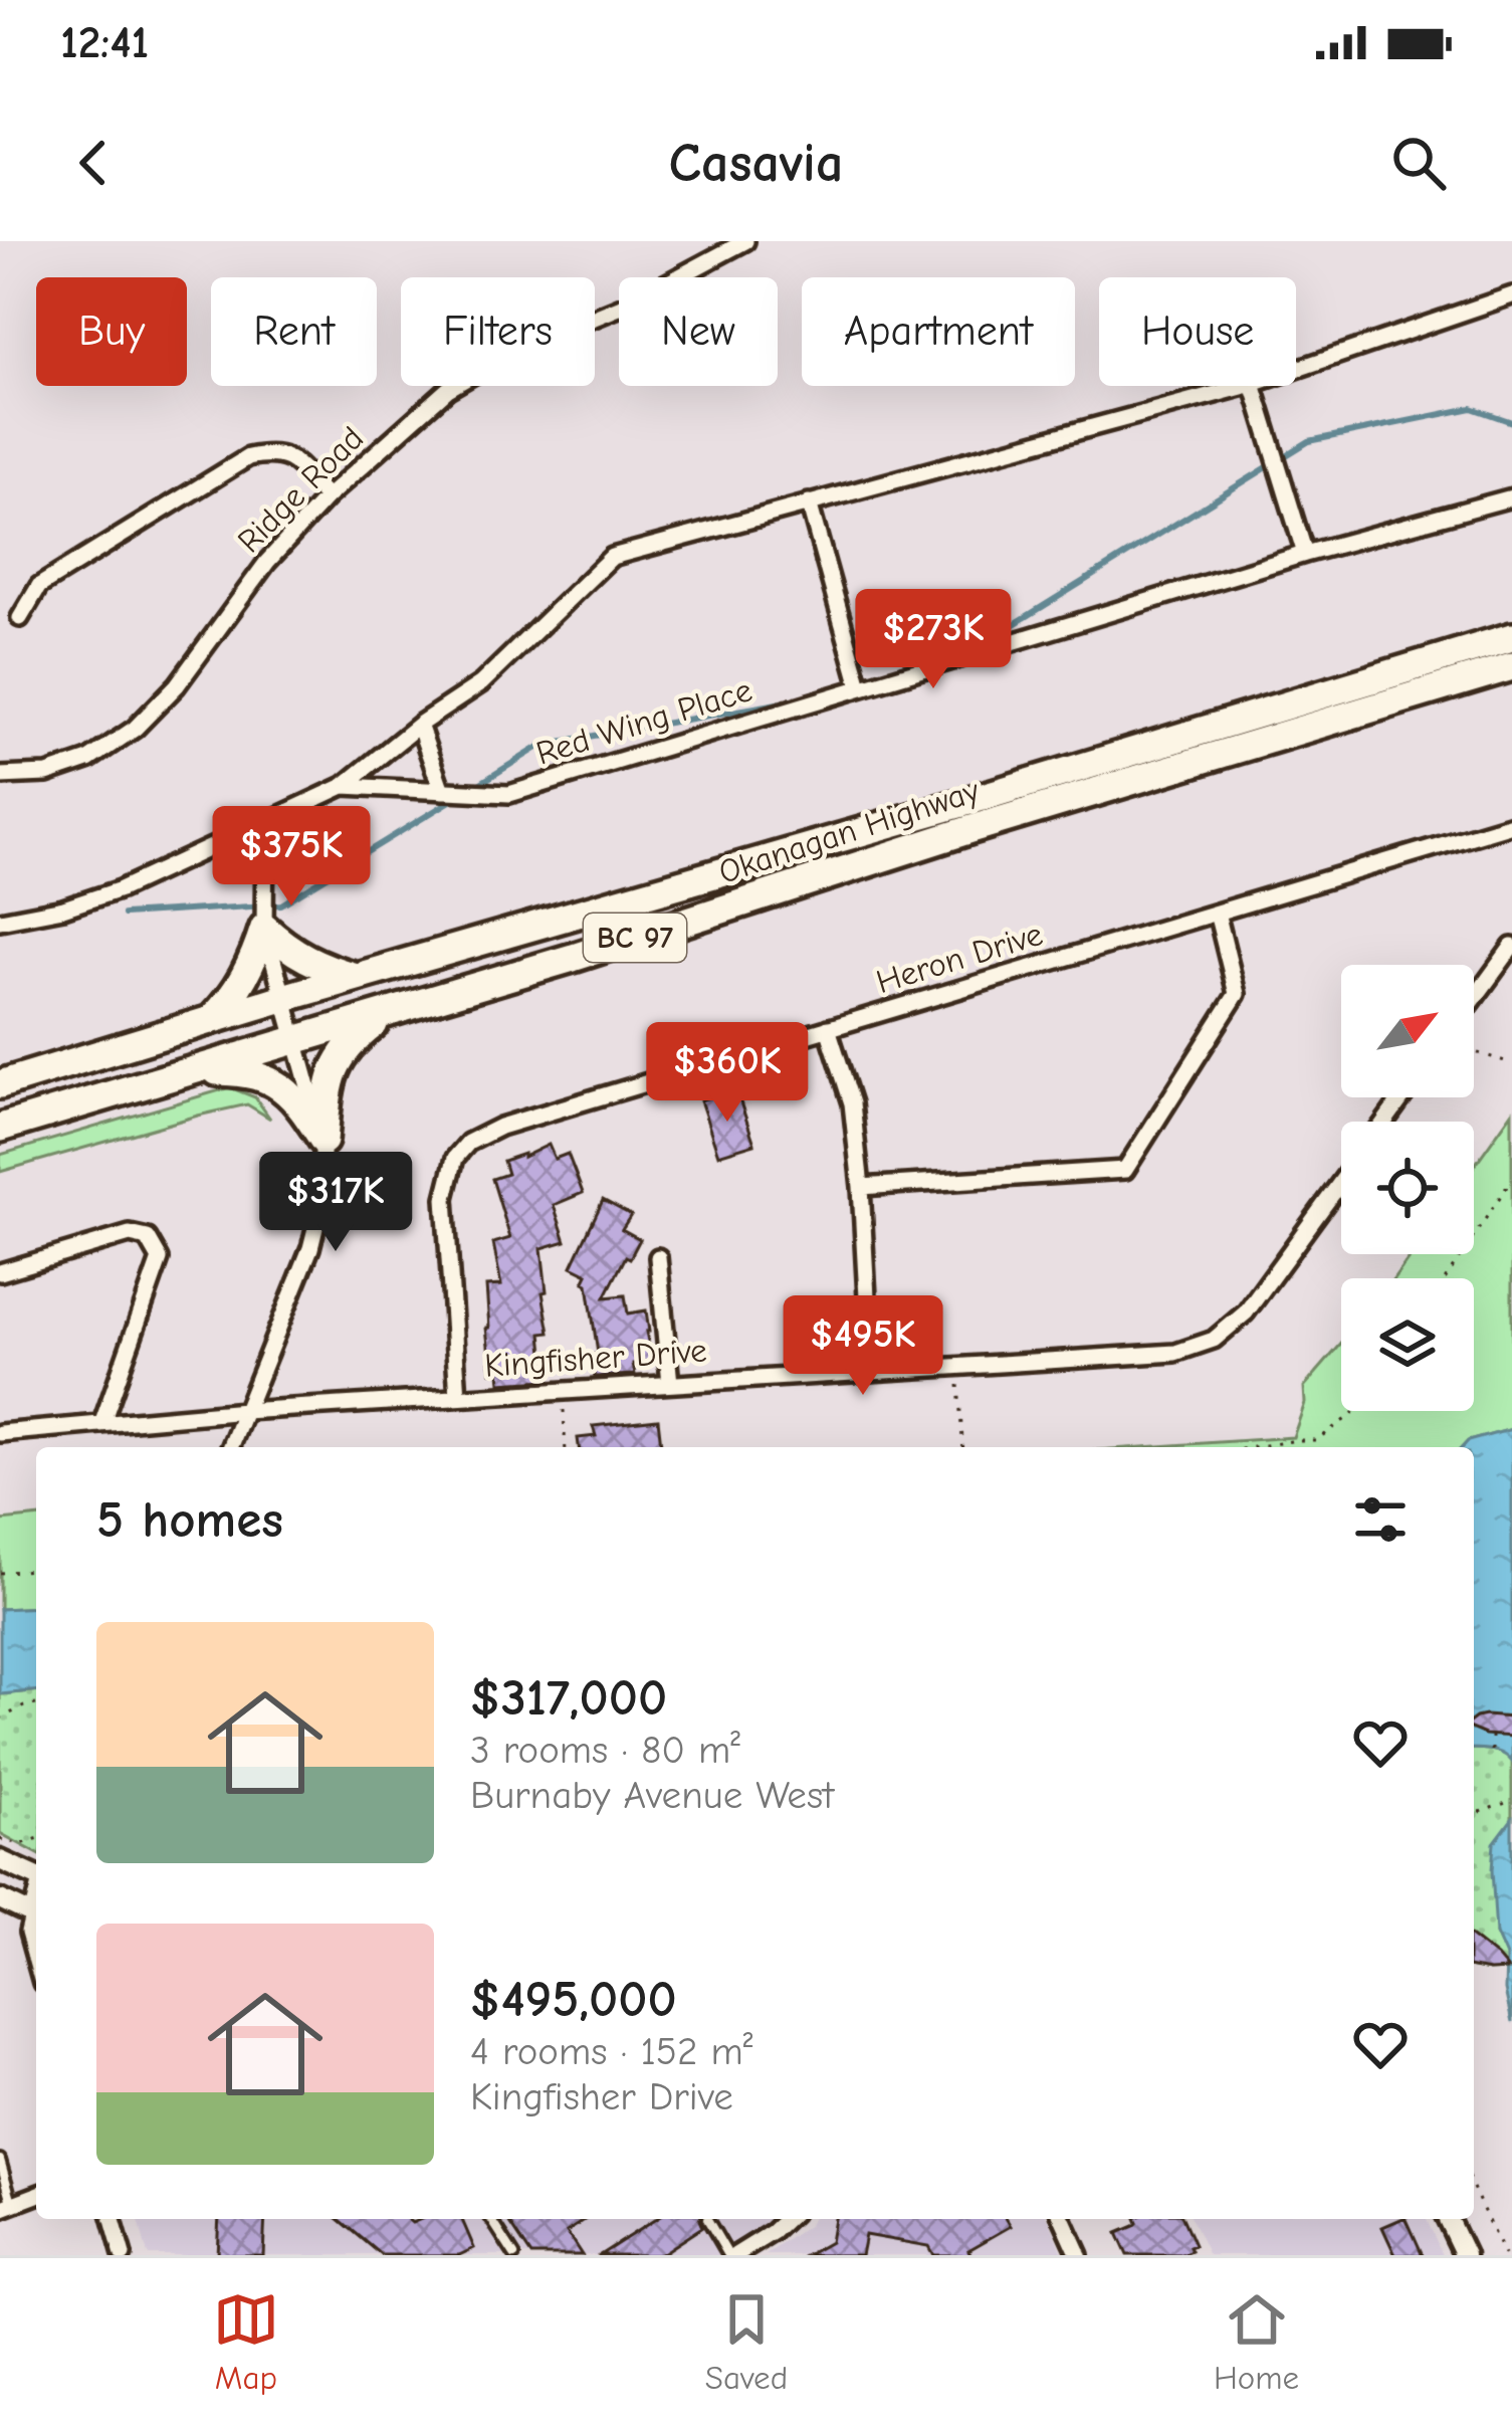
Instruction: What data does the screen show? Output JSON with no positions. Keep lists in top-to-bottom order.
{
  "streets": {
    "highway": ["Okanagan Highway", "BC 97"],
    "street": [
      "Ridge Road",
      "Red Wing Place",
      "Heron Drive",
      "Kingfisher Drive"
    ]
  },
  "crossings": [
    ["Heron Drive", "Kingfisher Drive"]
  ],
  "north": "top right",
  "page": {
    "status": "12:41",
    "header": "Casavia",
    "chip": [
      "Buy",
      "Rent",
      "Filters",
      "New",
      "Apartment",
      "House"
    ],
    "price": [
      "$273K",
      "$375K",
      "$360K",
      "$317K",
      "$495K"
    ],
    "heading": "5 homes",
    "list": [
      {
        "name": "$317,000",
        "note": "3 rooms · 80 m² · Burnaby Avenue West"
      },
      {
        "name": "$495,000",
        "note": "4 rooms · 152 m² · Kingfisher Drive"
      }
    ],
    "tabs": ["Map", "Saved", "Home"]
  }
}
